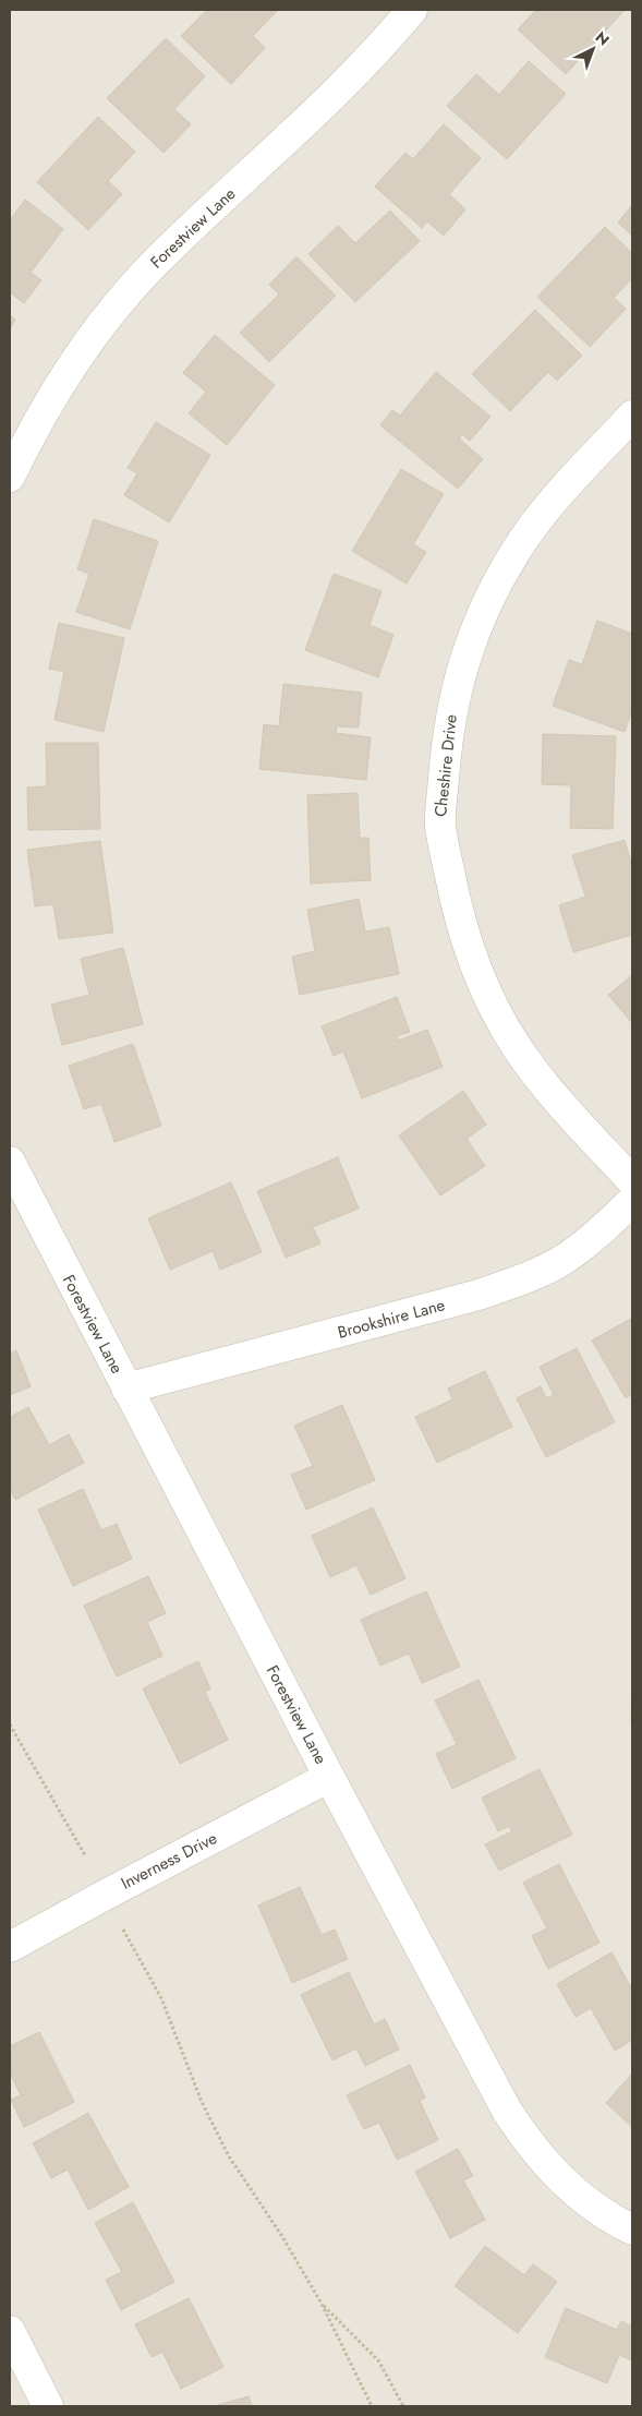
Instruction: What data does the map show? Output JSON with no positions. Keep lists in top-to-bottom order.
{
  "streets": {
    "street": [
      "Forestview Lane",
      "Cheshire Drive",
      "Brookshire Lane",
      "Inverness Drive"
    ]
  },
  "crossings": [
    ["Forestview Lane", "Brookshire Lane"],
    ["Forestview Lane", "Inverness Drive"]
  ],
  "north": "top right"
}
